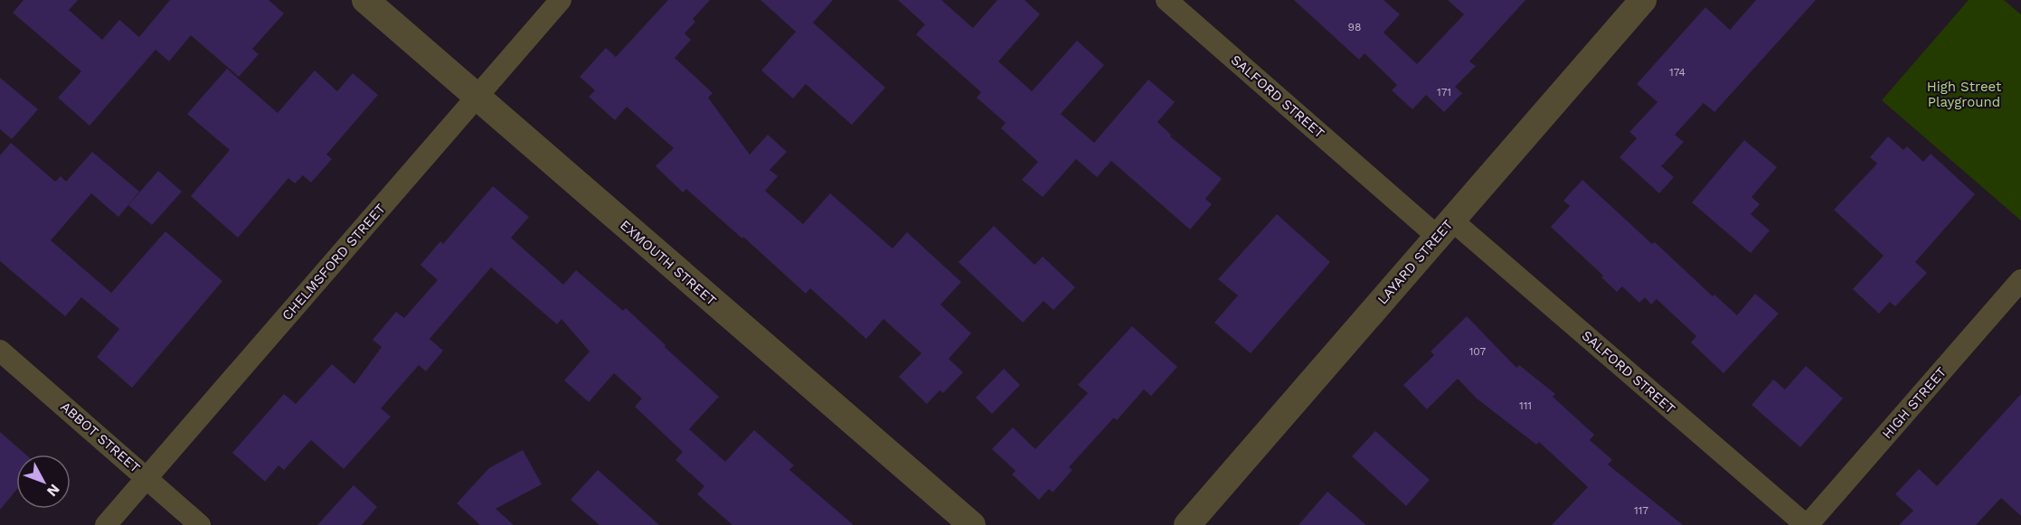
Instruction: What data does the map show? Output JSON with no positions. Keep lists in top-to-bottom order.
{
  "streets": {
    "street": [
      "SALFORD STREET",
      "CHELMSFORD STREET",
      "LAYARD STREET",
      "EXMOUTH STREET",
      "HIGH STREET",
      "ABBOT STREET"
    ]
  },
  "crossings": [
    ["SALFORD STREET", "LAYARD STREET"],
    ["SALFORD STREET", "HIGH STREET"],
    ["CHELMSFORD STREET", "EXMOUTH STREET"],
    ["CHELMSFORD STREET", "ABBOT STREET"]
  ],
  "parks": ["High Street Playground"],
  "house_numbers": [
    "98",
    "174",
    "171",
    "107",
    "111",
    "117"
  ],
  "north": "bottom right"
}
